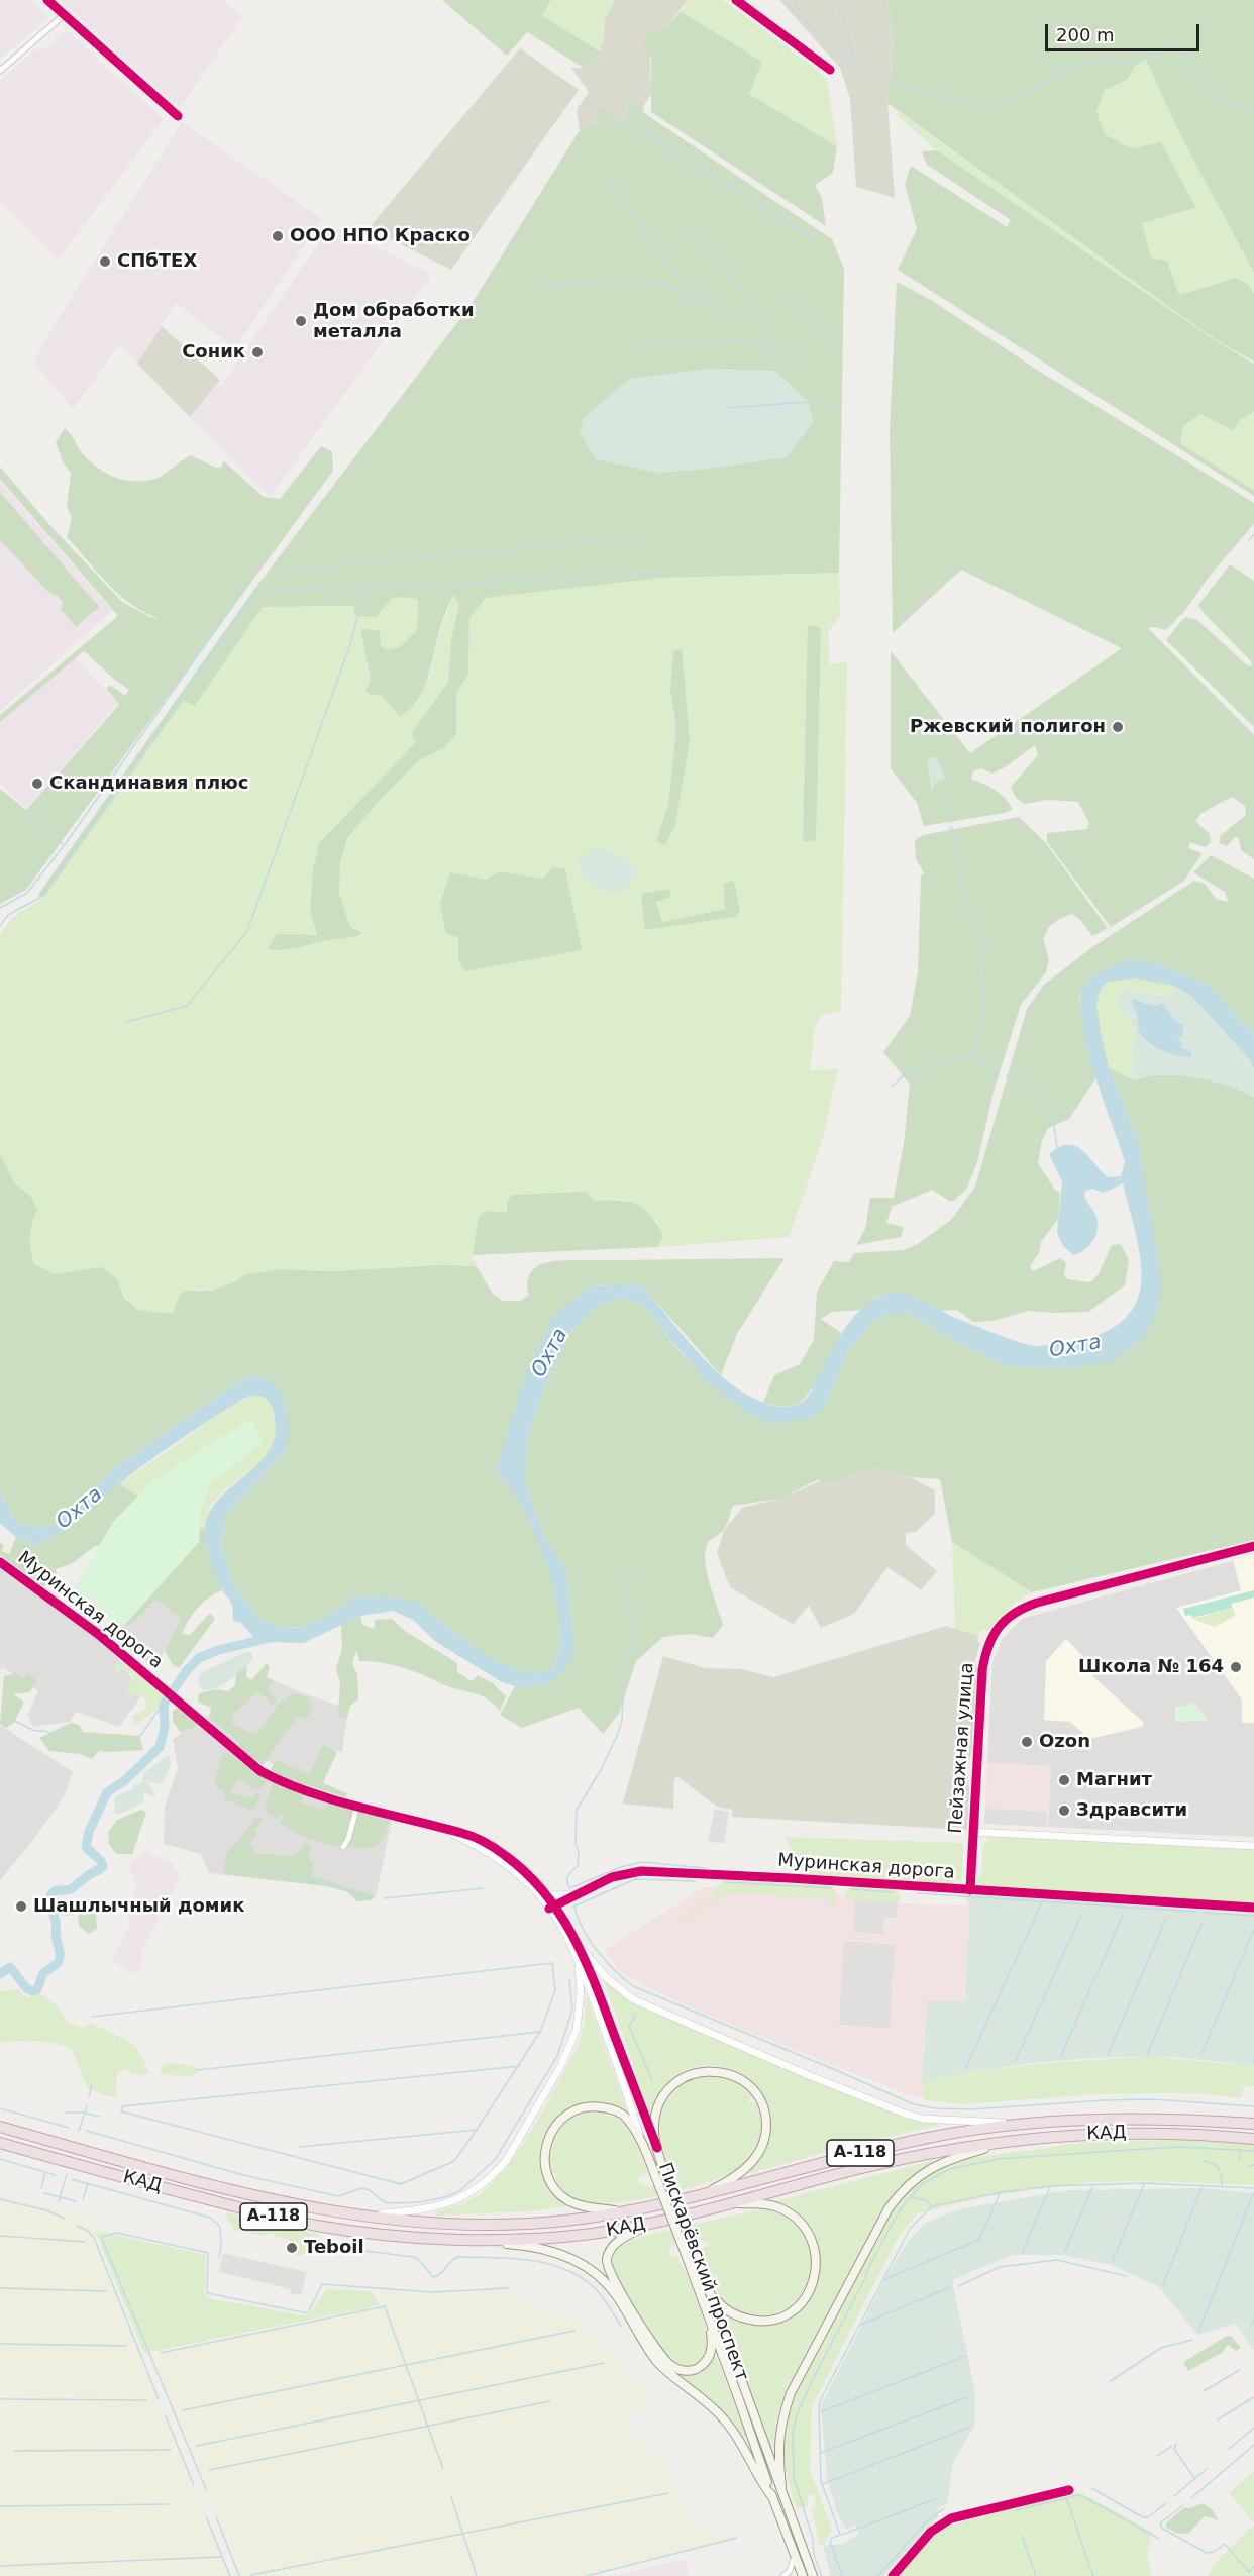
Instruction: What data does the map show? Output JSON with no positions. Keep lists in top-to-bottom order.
{
  "streets": {
    "highway": ["КАД", "А-118"],
    "main road": ["Пискарёвский проспект"],
    "street": ["Муринская дорога", "Пейзажная улица"]
  },
  "crossings": [
    ["Муринская дорога", "Пейзажная улица"],
    ["Муринская дорога", "Пискарёвский проспект"]
  ],
  "water": ["Охта"],
  "places": [
    "ООО НПО Краско",
    "СПбТЕХ",
    "Дом обработки металла",
    "Соник",
    "Ржевский полигон",
    "Скандинавия плюс",
    "Школа № 164",
    "Ozon",
    "Магнит",
    "Здравсити",
    "Шашлычный домик",
    "Teboil"
  ],
  "scale_bar": "200 m"
}
